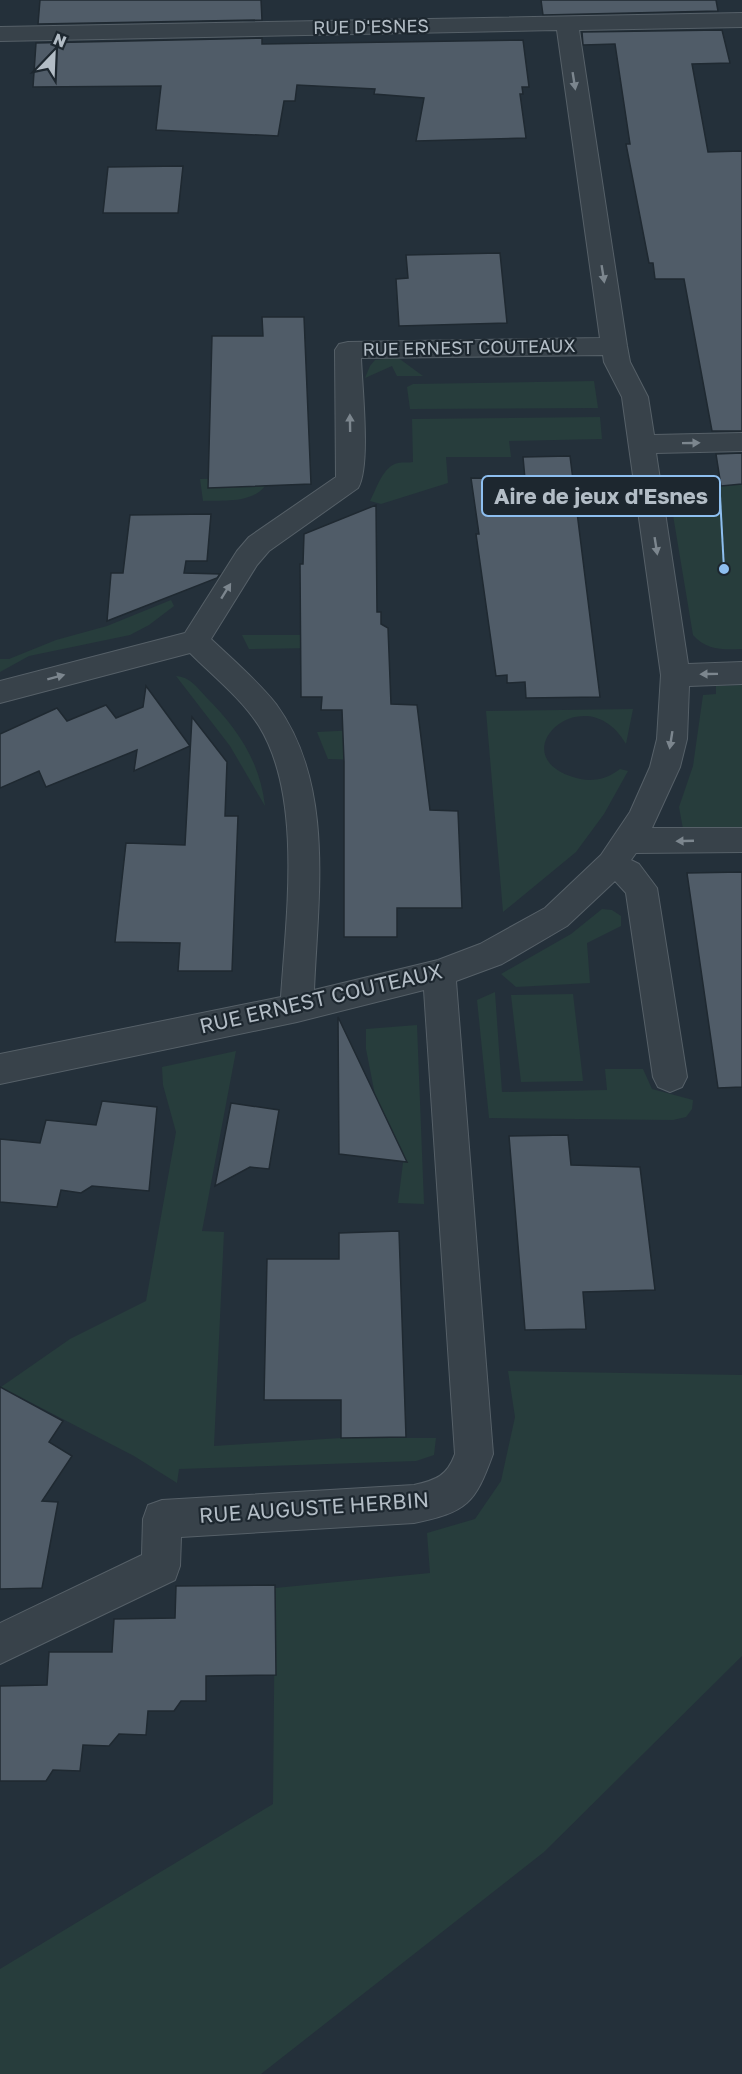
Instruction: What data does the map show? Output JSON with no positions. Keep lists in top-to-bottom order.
{
  "streets": {
    "street": ["RUE D'ESNES", "RUE ERNEST COUTEAUX", "RUE AUGUSTE HERBIN"]
  },
  "crossings": [
    ["RUE D'ESNES", "RUE ERNEST COUTEAUX"],
    ["RUE ERNEST COUTEAUX", "RUE AUGUSTE HERBIN"]
  ],
  "places": ["Aire de jeux d'Esnes"],
  "north": "top right"
}
